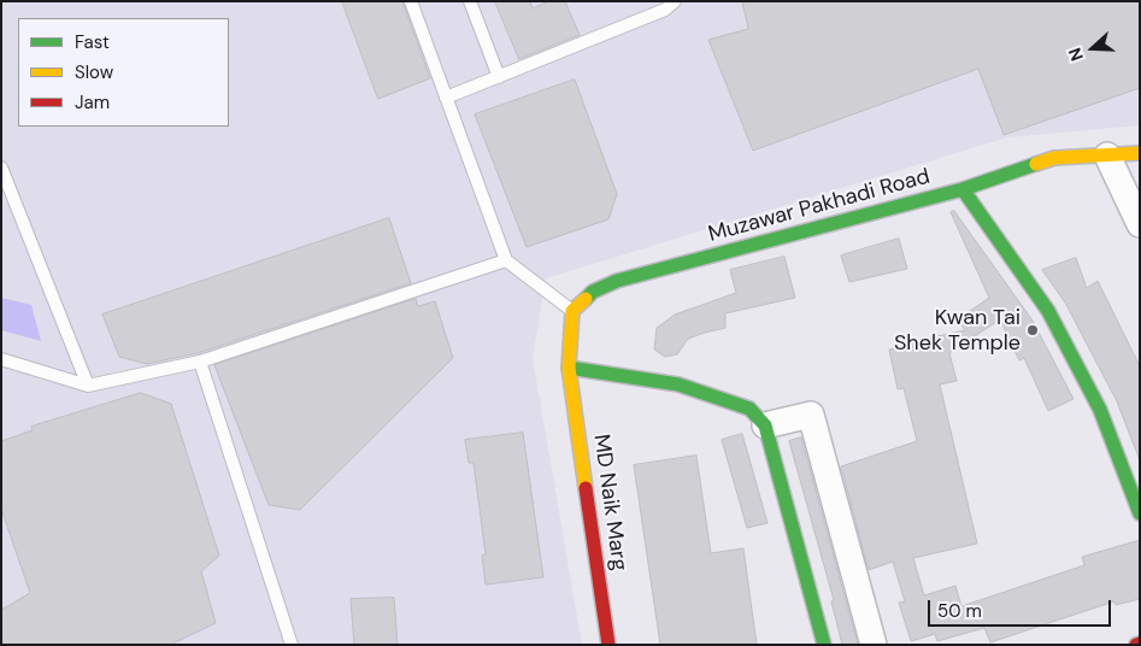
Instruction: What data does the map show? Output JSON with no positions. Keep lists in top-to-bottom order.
{
  "streets": {
    "street": ["Muzawar Pakhadi Road", "MD Naik Marg"]
  },
  "places": ["Kwan Tai Shek Temple"],
  "legend": ["Fast", "Slow", "Jam"],
  "scale_bar": "50 m",
  "north": "left"
}
